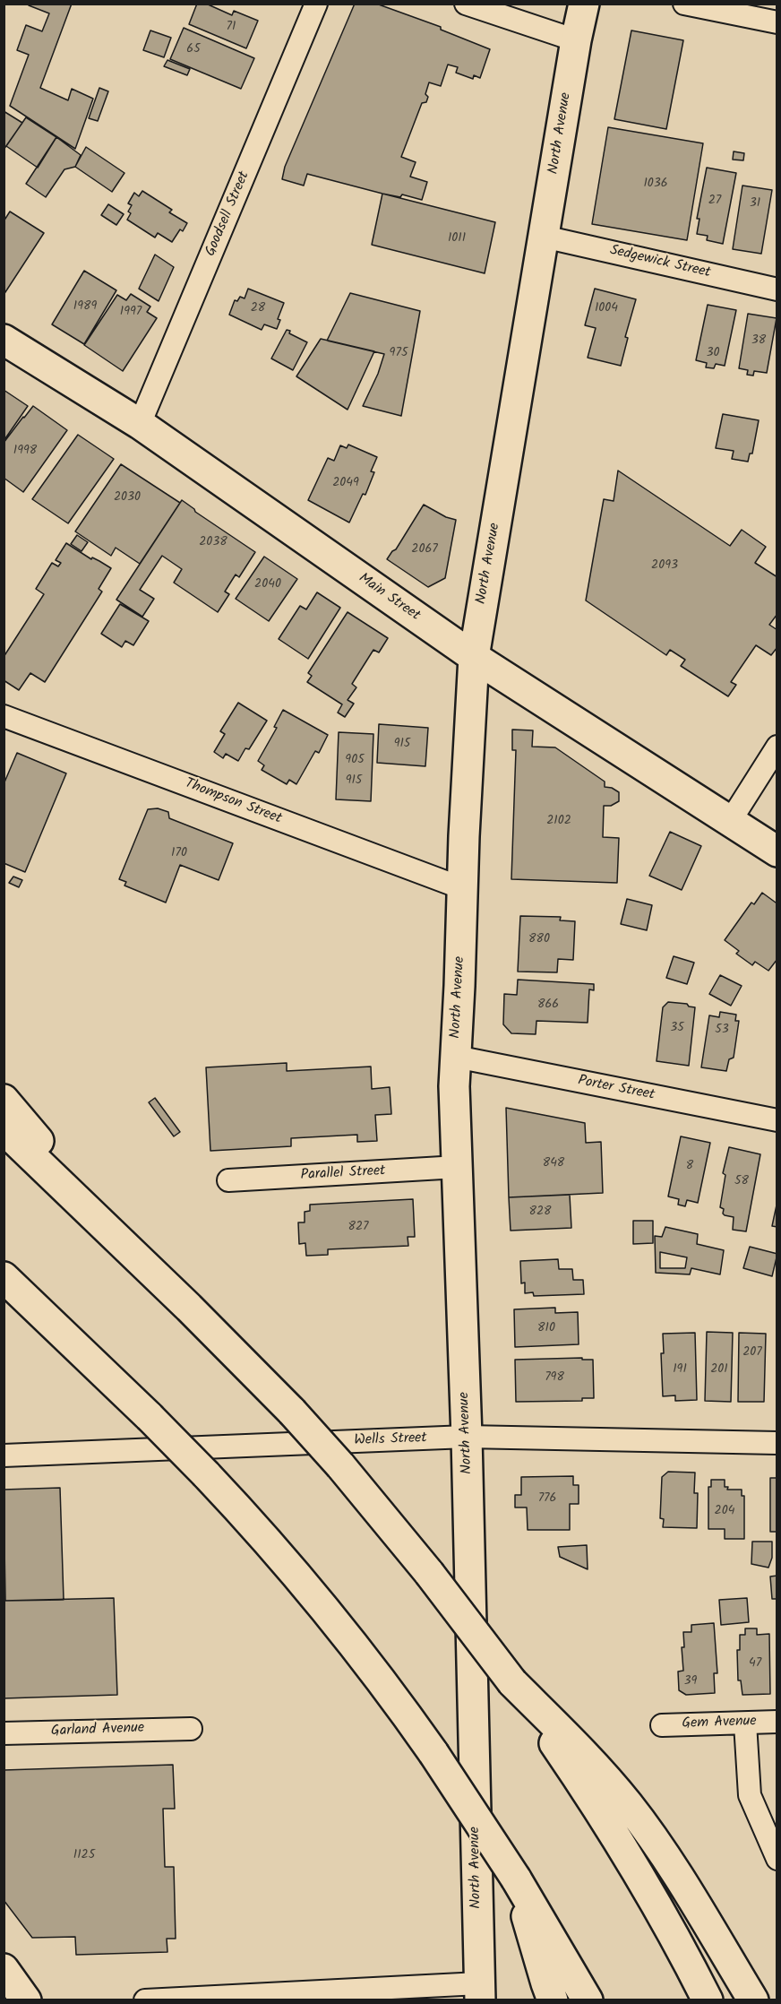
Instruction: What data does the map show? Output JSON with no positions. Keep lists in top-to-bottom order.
{
  "streets": {
    "main road": ["North Avenue", "Main Street"],
    "street": [
      "Goodsell Street",
      "Sedgewick Street",
      "Thompson Street",
      "Porter Street",
      "Parallel Street",
      "Wells Street",
      "Gem Avenue",
      "Garland Avenue"
    ]
  },
  "crossings": [
    ["North Avenue", "Sedgewick Street"],
    ["North Avenue", "Main Street"],
    ["North Avenue", "Thompson Street"],
    ["North Avenue", "Porter Street"],
    ["North Avenue", "Parallel Street"],
    ["North Avenue", "Wells Street"],
    ["Goodsell Street", "Main Street"]
  ],
  "house_numbers": [
    "71",
    "65",
    "1036",
    "27",
    "31",
    "1011",
    "1989",
    "28",
    "1004",
    "1997",
    "38",
    "975",
    "30",
    "1998",
    "2049",
    "2030",
    "2038",
    "2067",
    "2093",
    "2040",
    "915",
    "905",
    "915",
    "2102",
    "170",
    "880",
    "866",
    "35",
    "53",
    "848",
    "8",
    "58",
    "828",
    "827",
    "810",
    "207",
    "191",
    "201",
    "798",
    "776",
    "204",
    "47",
    "39",
    "1125"
  ]
}
